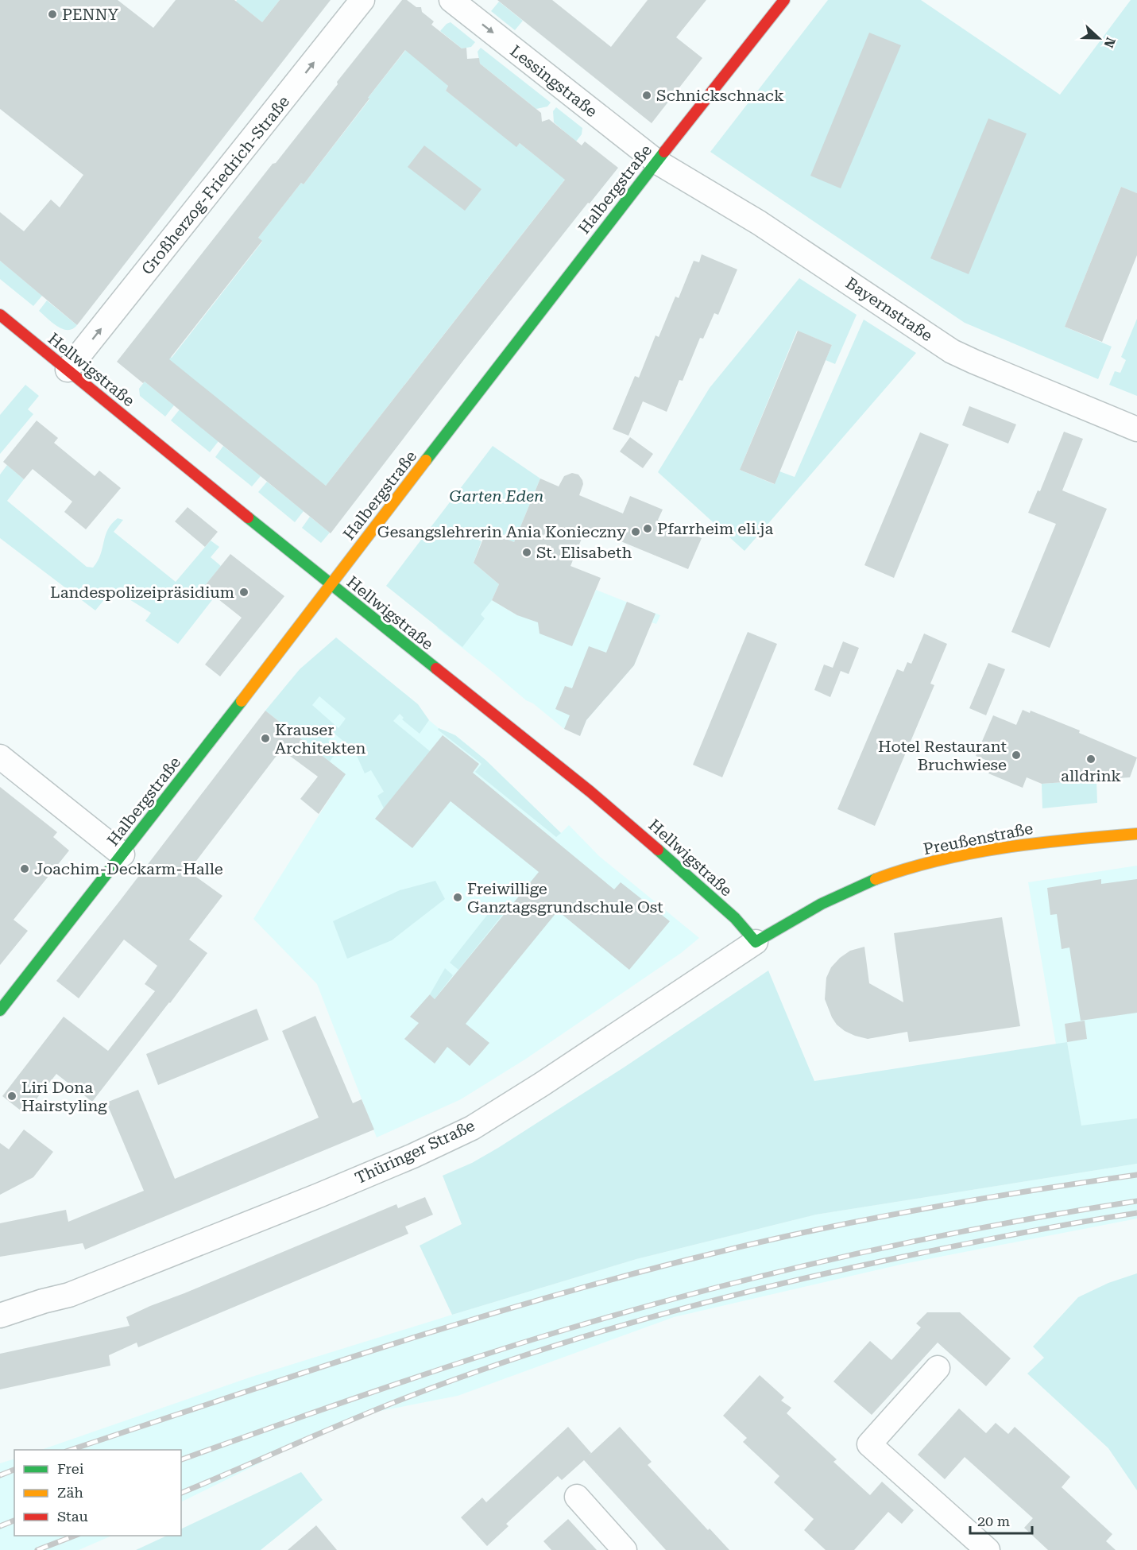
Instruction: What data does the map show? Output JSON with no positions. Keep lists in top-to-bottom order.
{
  "streets": {
    "street": [
      "Lessingstraße",
      "Großherzog-Friedrich-Straße",
      "Halbergstraße",
      "Bayernstraße",
      "Hellwigstraße",
      "Preußenstraße",
      "Thüringer Straße"
    ]
  },
  "crossings": [
    ["Lessingstraße", "Halbergstraße"],
    ["Lessingstraße", "Bayernstraße"],
    ["Großherzog-Friedrich-Straße", "Hellwigstraße"],
    ["Halbergstraße", "Bayernstraße"],
    ["Halbergstraße", "Hellwigstraße"],
    ["Hellwigstraße", "Preußenstraße"],
    ["Hellwigstraße", "Thüringer Straße"],
    ["Preußenstraße", "Thüringer Straße"]
  ],
  "one_way": ["Lessingstraße", "Großherzog-Friedrich-Straße"],
  "parks": ["Garten Eden"],
  "places": [
    "PENNY",
    "Schnickschnack",
    "Pfarrheim eli.ja",
    "Gesangslehrerin Ania Konieczny",
    "St. Elisabeth",
    "Landespolizeipräsidium",
    "Krauser Architekten",
    "Hotel Restaurant Bruchwiese",
    "alldrink",
    "Joachim-Deckarm-Halle",
    "Freiwillige Ganztagsgrundschule Ost",
    "Liri Dona Hairstyling"
  ],
  "legend": ["Frei", "Zäh", "Stau"],
  "scale_bar": "20 m",
  "north": "right"
}
